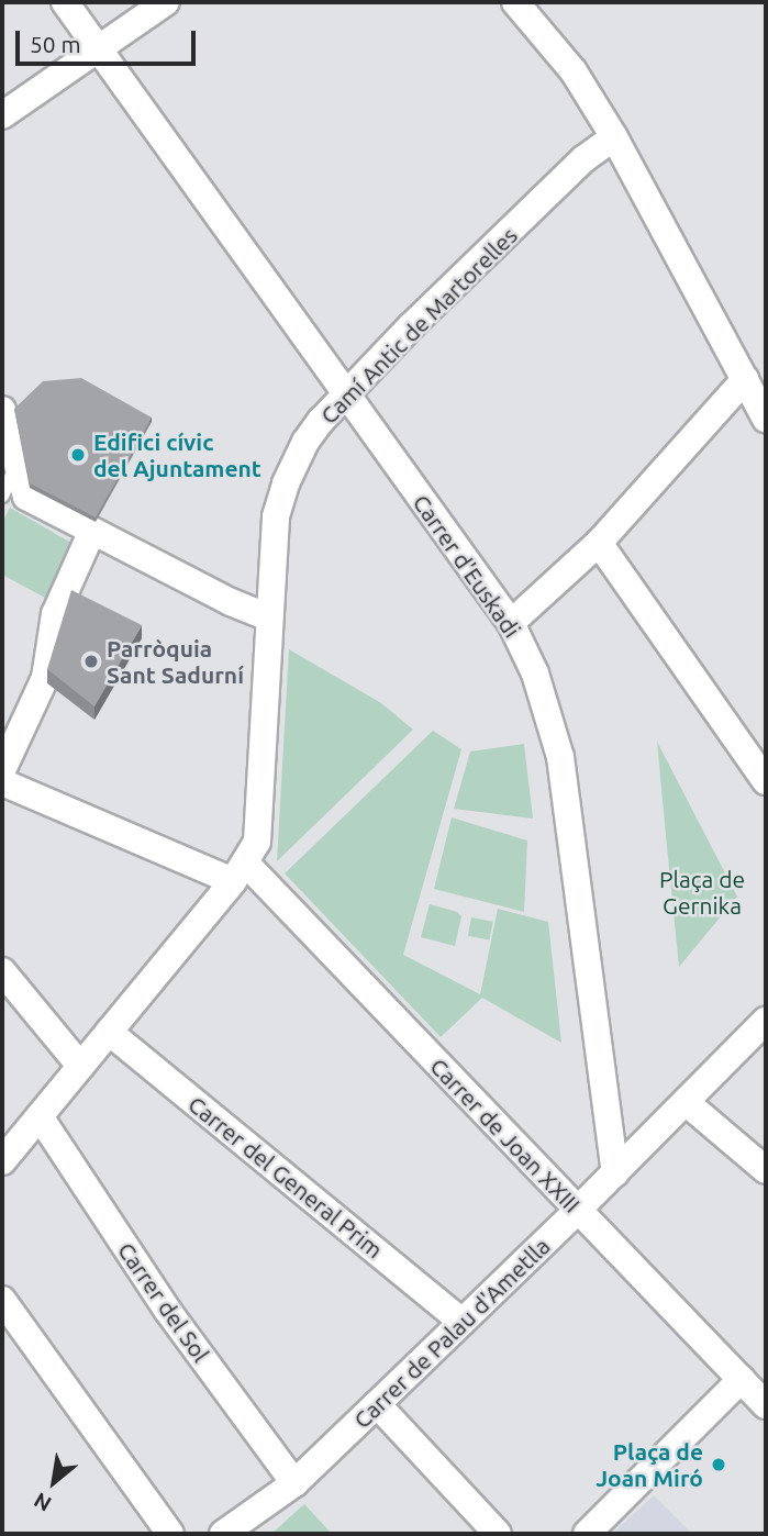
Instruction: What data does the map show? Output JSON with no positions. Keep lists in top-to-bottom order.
{
  "streets": {
    "street": [
      "Camí Antic de Martorelles",
      "Carrer d'Euskadi",
      "Carrer de Joan XXIII",
      "Carrer del General Prim",
      "Carrer del Sol",
      "Carrer de Palau d'Ametlla"
    ]
  },
  "crossings": [
    ["Camí Antic de Martorelles", "Carrer d'Euskadi"],
    ["Camí Antic de Martorelles", "Carrer de Joan XXIII"],
    ["Carrer d'Euskadi", "Carrer de Palau d'Ametlla"],
    ["Carrer de Joan XXIII", "Carrer de Palau d'Ametlla"],
    ["Carrer del General Prim", "Carrer de Palau d'Ametlla"],
    ["Carrer del Sol", "Carrer de Palau d'Ametlla"]
  ],
  "parks": ["Plaça de Gernika"],
  "places": ["Edifici cívic del Ajuntament", "Parròquia Sant Sadurní", "Plaça de Joan Miró"],
  "scale_bar": "50 m",
  "north": "bottom left"
}
